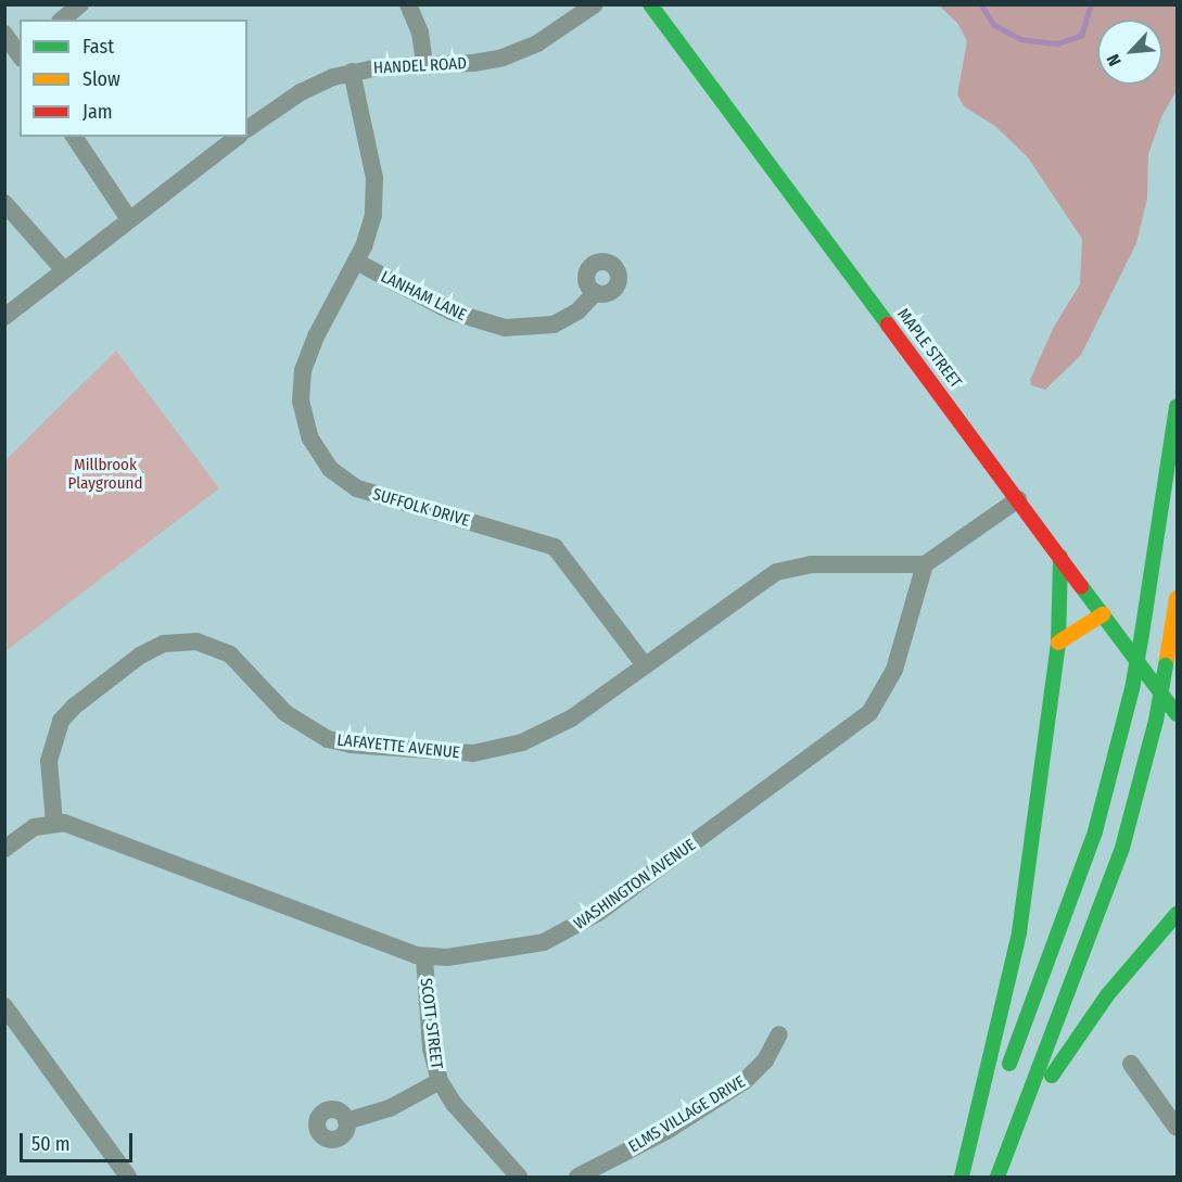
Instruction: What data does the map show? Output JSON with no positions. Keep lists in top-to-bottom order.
{
  "streets": {
    "main road": ["MAPLE STREET"],
    "street": [
      "HANDEL ROAD",
      "LANHAM LANE",
      "SUFFOLK DRIVE",
      "LAFAYETTE AVENUE",
      "WASHINGTON AVENUE",
      "SCOTT STREET",
      "ELMS VILLAGE DRIVE"
    ]
  },
  "crossings": [
    ["HANDEL ROAD", "SUFFOLK DRIVE"],
    ["LANHAM LANE", "SUFFOLK DRIVE"],
    ["SUFFOLK DRIVE", "LAFAYETTE AVENUE"],
    ["LAFAYETTE AVENUE", "WASHINGTON AVENUE"],
    ["WASHINGTON AVENUE", "SCOTT STREET"]
  ],
  "parks": ["Millbrook Playground"],
  "legend": ["Fast", "Slow", "Jam"],
  "scale_bar": "50 m",
  "north": "bottom left"
}
